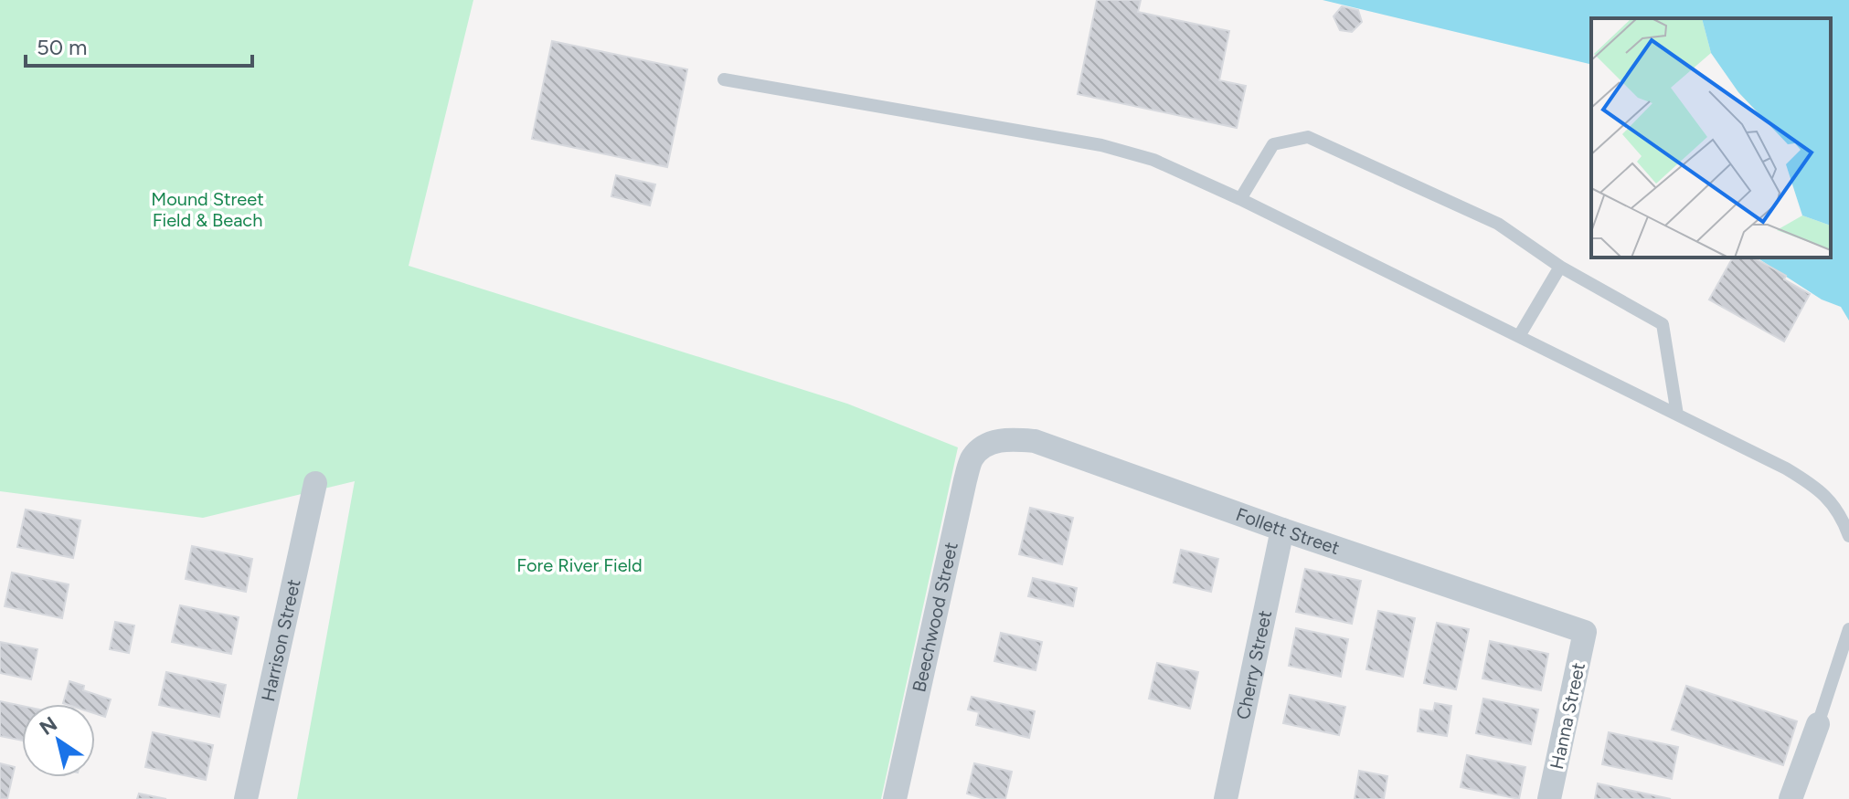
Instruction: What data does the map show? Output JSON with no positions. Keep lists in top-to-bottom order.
{
  "streets": {
    "street": [
      "Follett Street",
      "Beechwood Street",
      "Harrison Street",
      "Cherry Street",
      "Hanna Street"
    ]
  },
  "crossings": [
    ["Follett Street", "Beechwood Street"],
    ["Follett Street", "Cherry Street"],
    ["Follett Street", "Hanna Street"]
  ],
  "parks": ["Mound Street Field & Beach", "Fore River Field"],
  "scale_bar": "50 m",
  "north": "top left"
}
